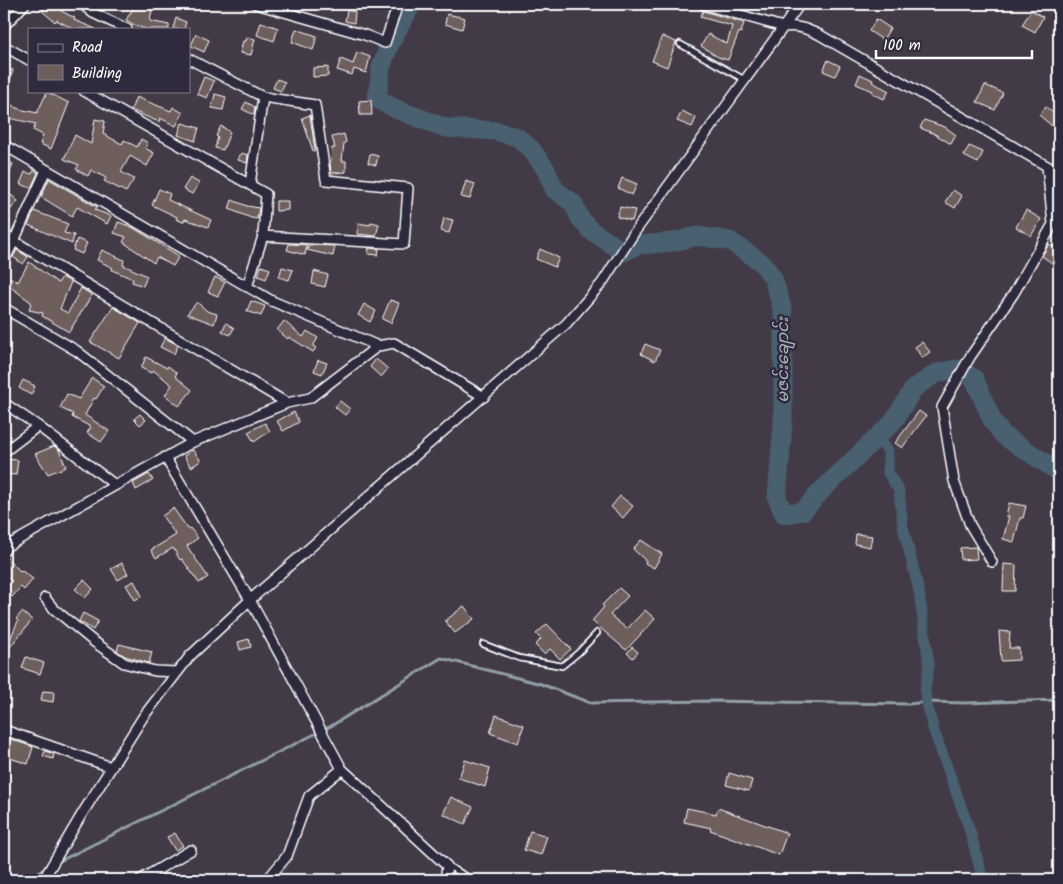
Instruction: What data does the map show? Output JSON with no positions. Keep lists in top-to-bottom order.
{
  "water": ["မဇင်းချောင်း"],
  "legend": ["Road", "Building"],
  "scale_bar": "100 m"
}
